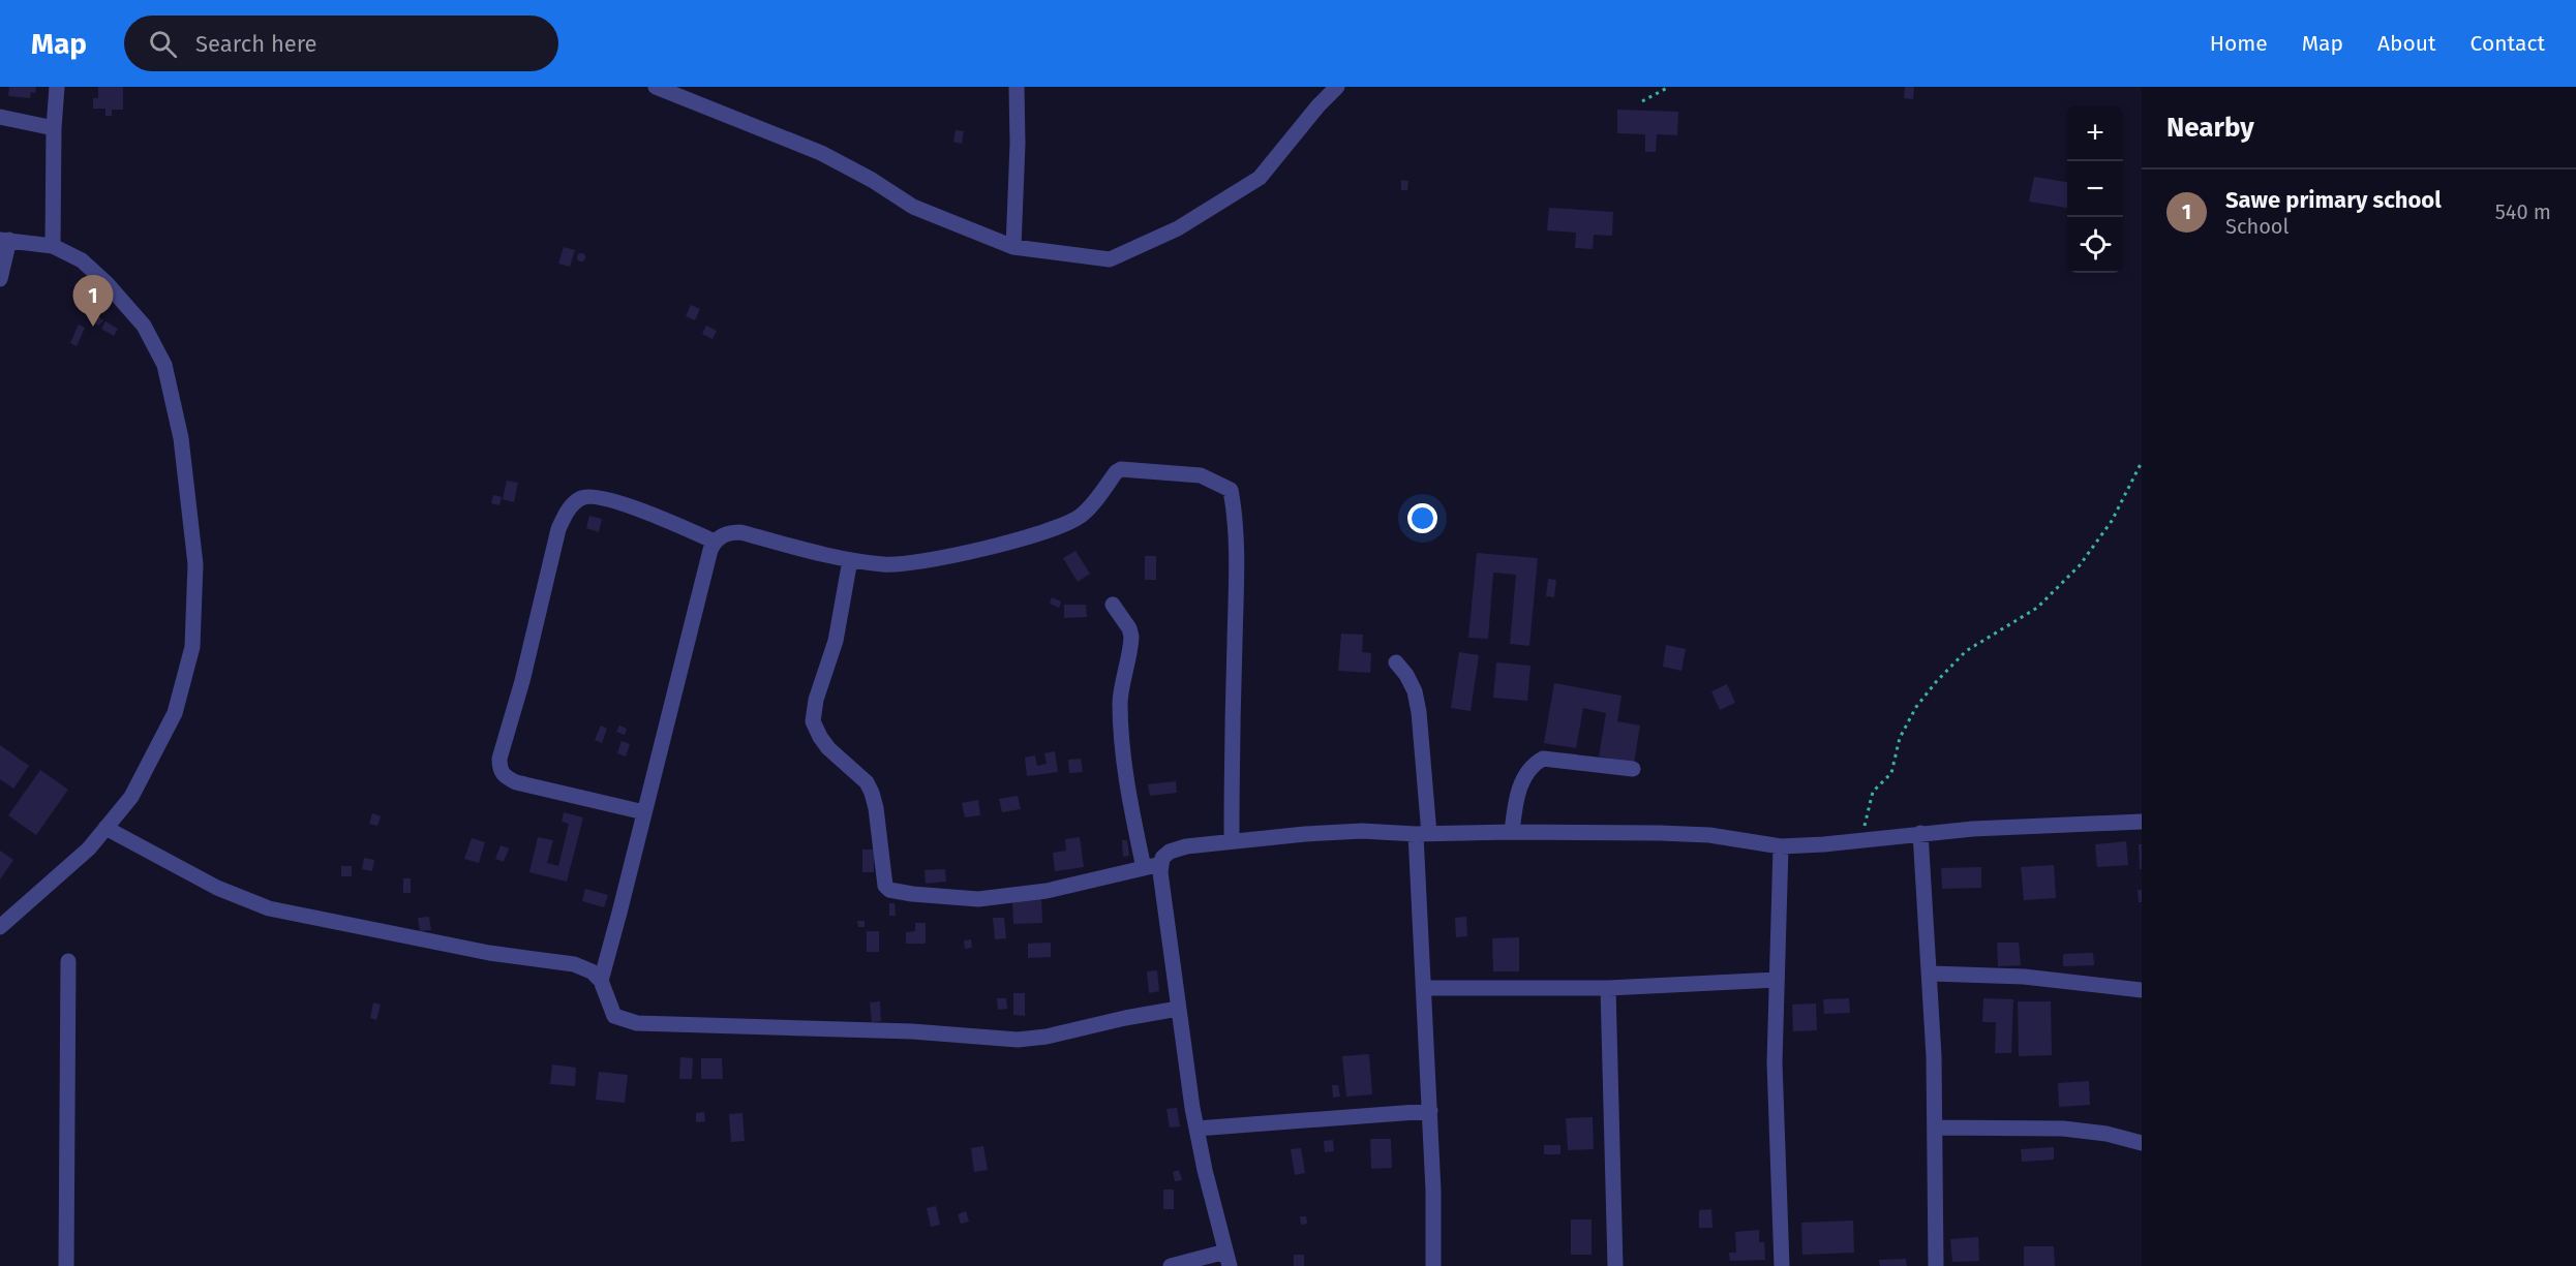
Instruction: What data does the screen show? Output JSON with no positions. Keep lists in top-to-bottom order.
{
  "page": {
    "header": "Map",
    "search": "Search here",
    "nav": [
      "Home",
      "Map",
      "About",
      "Contact"
    ],
    "heading": "Nearby",
    "map_buttons": ["+", "−"],
    "list": [
      {
        "mark": "1",
        "name": "Sawe primary school",
        "note": "School",
        "value": "540 m"
      }
    ],
    "pins": "1"
  }
}
